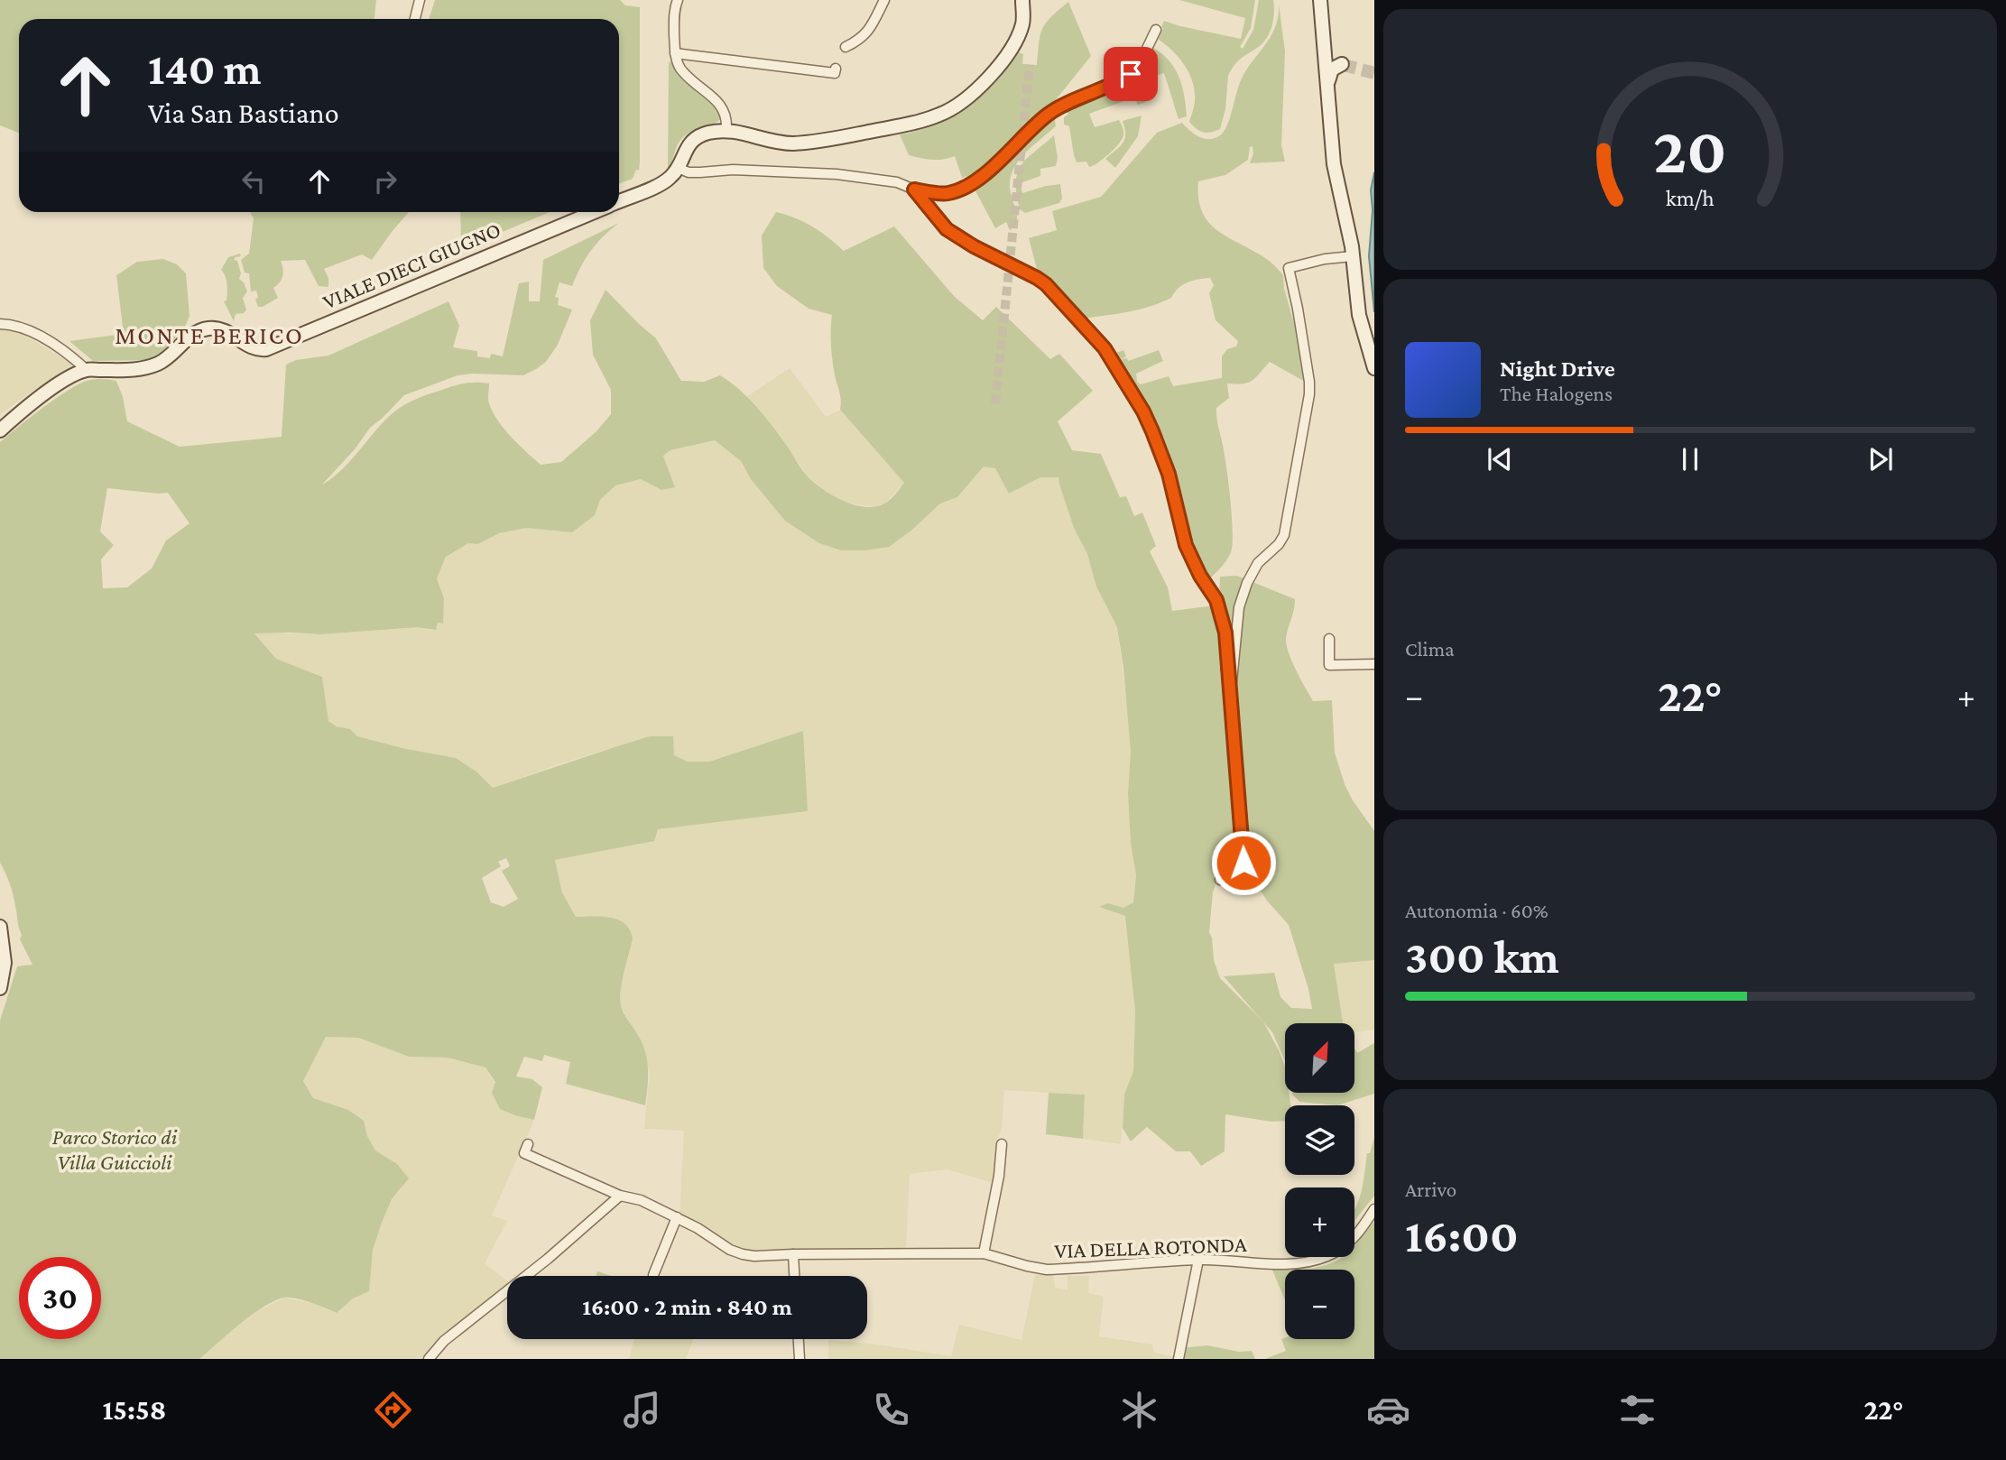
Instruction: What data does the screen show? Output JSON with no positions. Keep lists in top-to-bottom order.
{
  "streets": {
    "main road": ["VIALE DIECI GIUGNO"],
    "street": ["VIA DELLA ROTONDA"]
  },
  "districts": ["MONTE BERICO"],
  "parks": ["Parco Storico di Villa Guiccioli"],
  "north": "top right",
  "page": {
    "turn": ["140 m", "Via San Bastiano"],
    "song": ["Night Drive", "The Halogens"],
    "tile": [
      "Clima",
      ["Autonomia · 60%", "300 km"],
      ["Arrivo", "16:00"]
    ],
    "heat": ["−", "22°", "+"],
    "map_buttons": ["+", "−"],
    "limit": "30",
    "trip": "16:00 · 2 min · 840 m",
    "tabs": ["15:58", "22°"],
    "gauge": ["20", "km/h"]
  }
}
